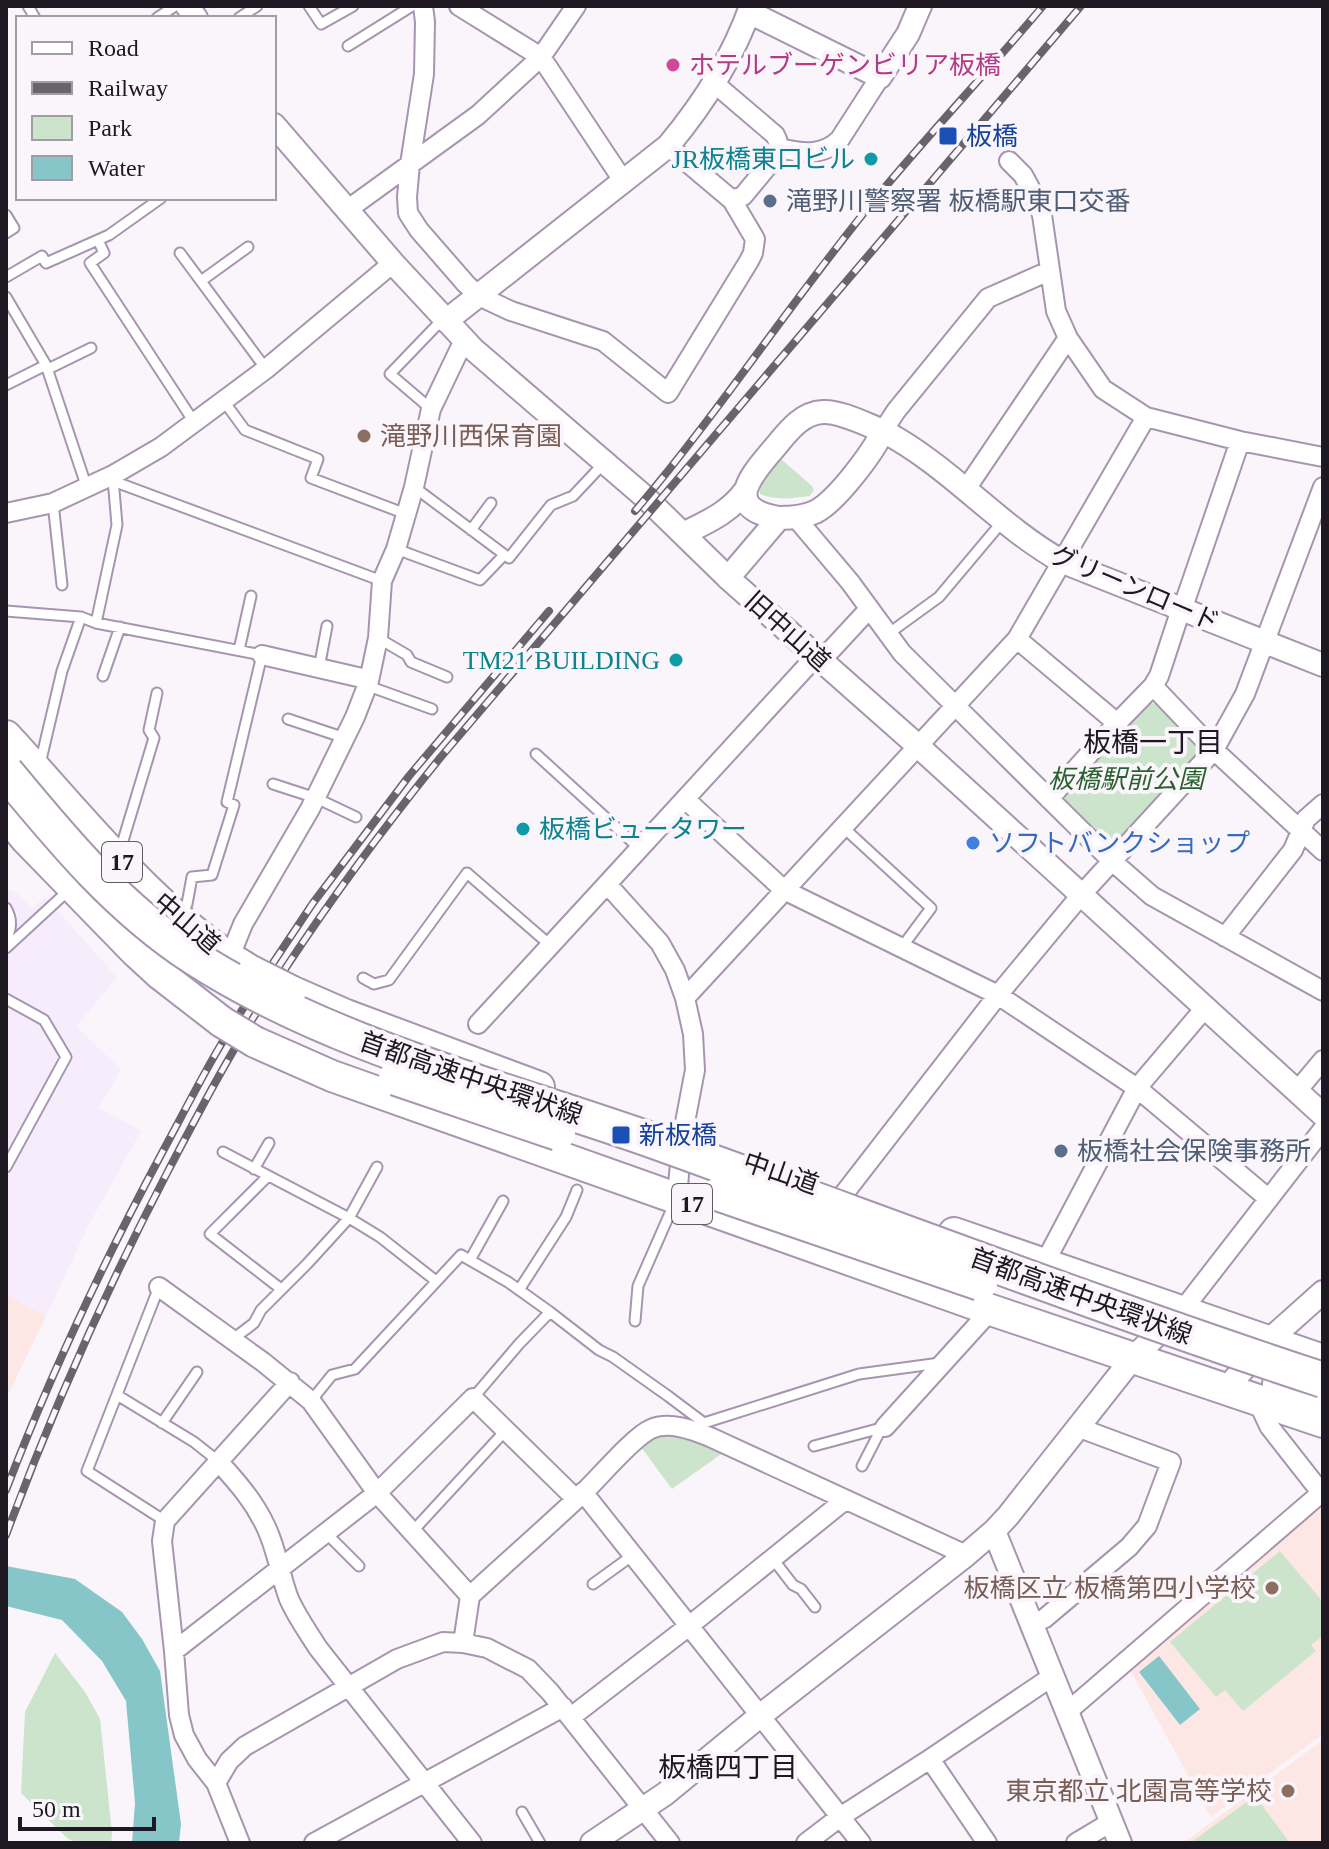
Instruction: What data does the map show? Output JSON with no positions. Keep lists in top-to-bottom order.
{
  "streets": {
    "highway": ["17", "中山道", "首都高速中央環状線"],
    "street": ["グリーンロード", "旧中山道"]
  },
  "crossings": [
    ["グリーンロード", "旧中山道"],
    ["17", "中山道"],
    ["中山道", "首都高速中央環状線"]
  ],
  "districts": ["板橋一丁目", "板橋四丁目"],
  "parks": ["板橋駅前公園"],
  "places": {
    "other": [
      "ホテルブーゲンビリア板橋",
      "JR板橋東口ビル",
      "滝野川警察署 板橋駅東口交番",
      "滝野川西保育園",
      "TM21 BUILDING",
      "板橋ビュータワー",
      "ソフトバンクショップ",
      "板橋社会保険事務所",
      "板橋区立 板橋第四小学校",
      "東京都立 北園高等学校"
    ],
    "transit": ["板橋", "新板橋"]
  },
  "legend": [
    "Road",
    "Railway",
    "Park",
    "Water"
  ],
  "scale_bar": "50 m"
}
